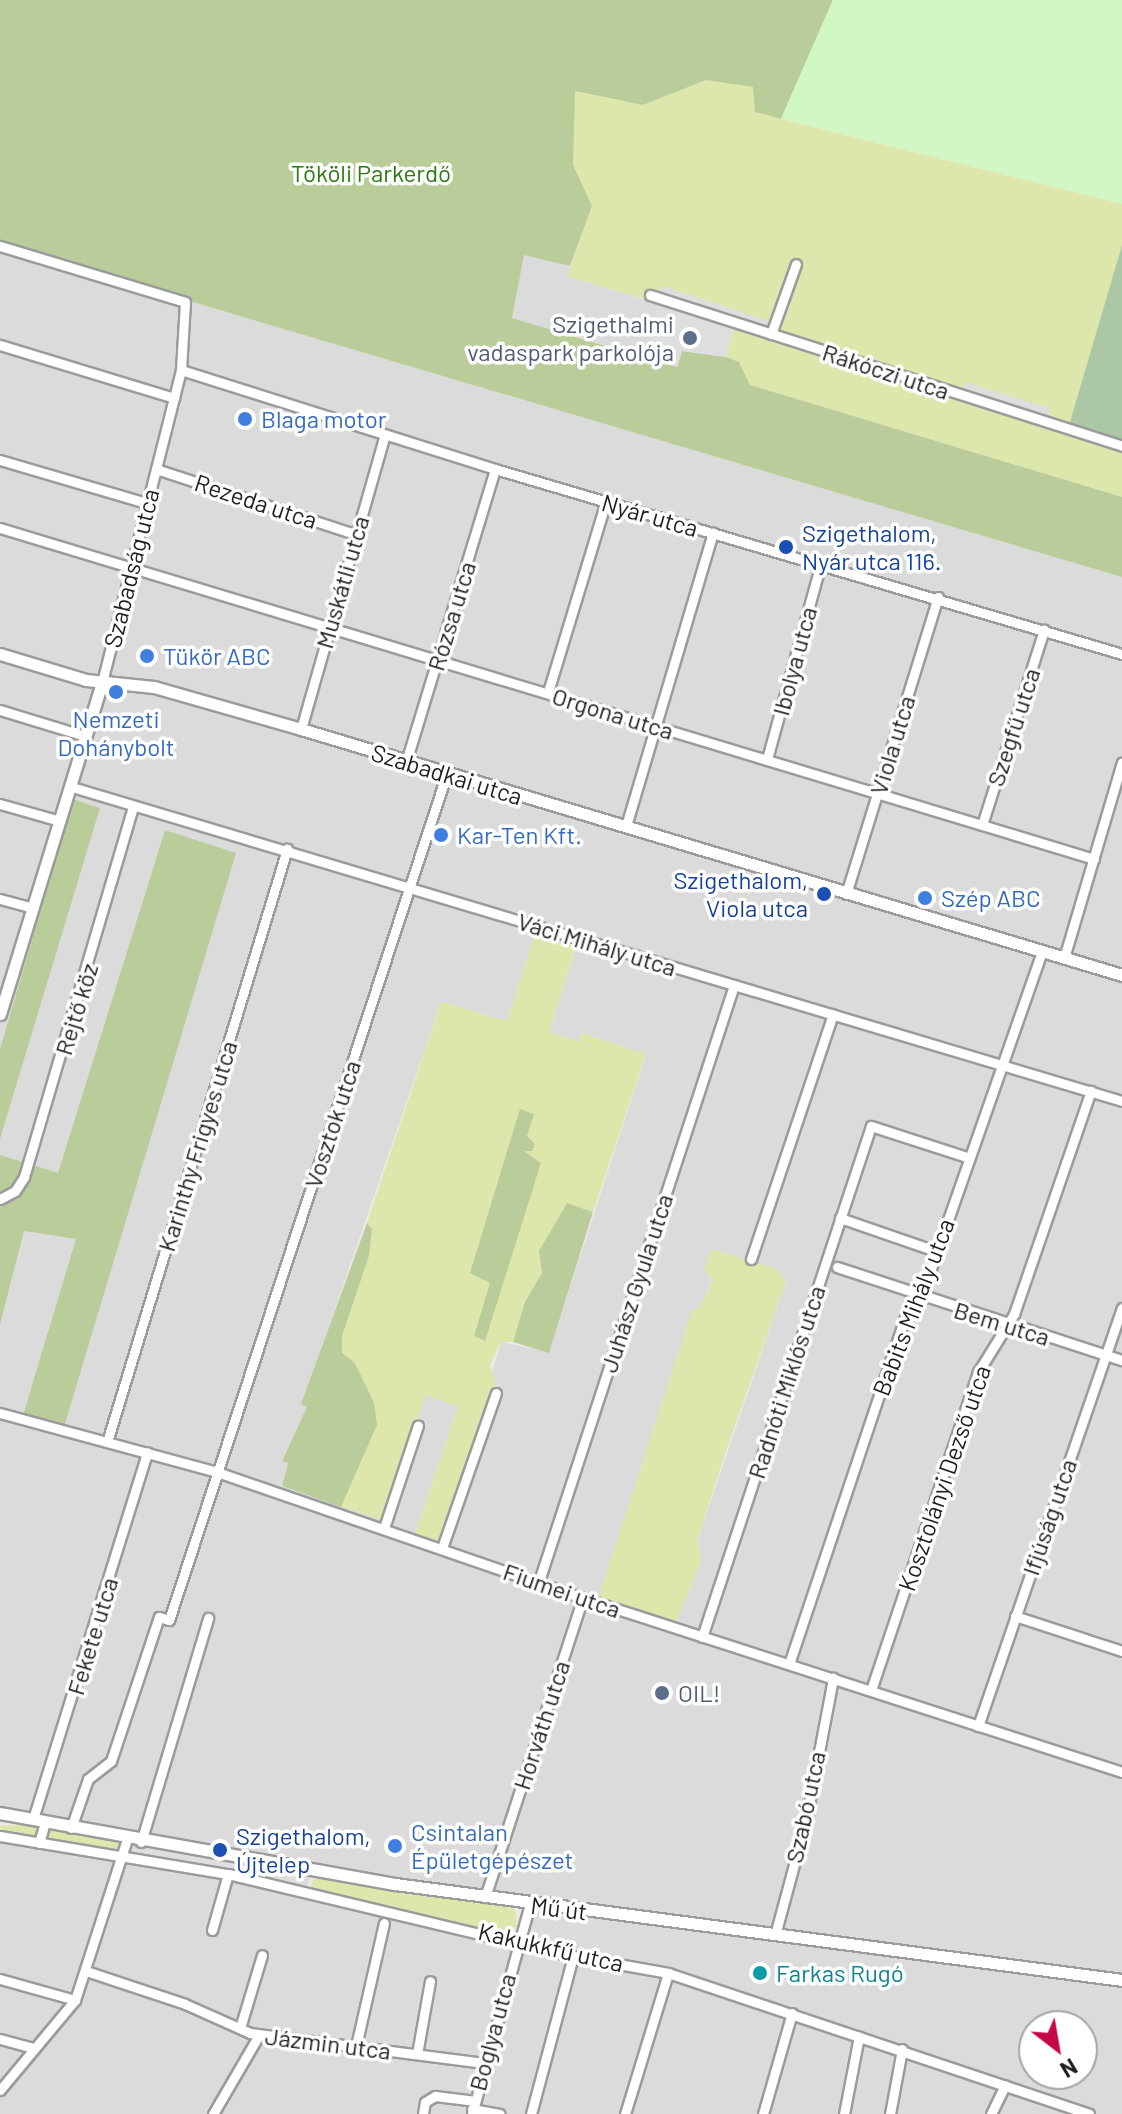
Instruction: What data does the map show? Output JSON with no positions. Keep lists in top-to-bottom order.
{
  "streets": {
    "street": [
      "Rákóczi utca",
      "Rezeda utca",
      "Nyár utca",
      "Szabadság utca",
      "Muskátli utca",
      "Rózsa utca",
      "Ibolya utca",
      "Orgona utca",
      "Szegfű utca",
      "Viola utca",
      "Szabadkai utca",
      "Váci Mihály utca",
      "Rejtő köz",
      "Vosztok utca",
      "Karinthy Frigyes utca",
      "Juhász Gyula utca",
      "Babits Mihály utca",
      "Bem utca",
      "Radnóti Miklós utca",
      "Kosztolányi Dezső utca",
      "Ifjúság utca",
      "Fiumei utca",
      "Fekete utca",
      "Horváth utca",
      "Szabó utca",
      "Mű út",
      "Kakukkfű utca",
      "Boglya utca",
      "Jázmin utca"
    ]
  },
  "crossings": [
    ["Rezeda utca", "Szabadság utca"],
    ["Rezeda utca", "Muskátli utca"],
    ["Nyár utca", "Szabadság utca"],
    ["Nyár utca", "Muskátli utca"],
    ["Nyár utca", "Rózsa utca"],
    ["Nyár utca", "Ibolya utca"],
    ["Nyár utca", "Szegfű utca"],
    ["Nyár utca", "Viola utca"],
    ["Szabadság utca", "Orgona utca"],
    ["Szabadság utca", "Szabadkai utca"],
    ["Szabadság utca", "Váci Mihály utca"],
    ["Muskátli utca", "Orgona utca"],
    ["Muskátli utca", "Szabadkai utca"],
    ["Rózsa utca", "Orgona utca"],
    ["Rózsa utca", "Szabadkai utca"],
    ["Ibolya utca", "Orgona utca"],
    ["Orgona utca", "Szegfű utca"],
    ["Orgona utca", "Viola utca"],
    ["Viola utca", "Szabadkai utca"],
    ["Szabadkai utca", "Vosztok utca"],
    ["Szabadkai utca", "Babits Mihály utca"],
    ["Váci Mihály utca", "Rejtő köz"],
    ["Váci Mihály utca", "Vosztok utca"],
    ["Váci Mihály utca", "Karinthy Frigyes utca"],
    ["Váci Mihály utca", "Juhász Gyula utca"],
    ["Váci Mihály utca", "Babits Mihály utca"],
    ["Váci Mihály utca", "Kosztolányi Dezső utca"],
    ["Vosztok utca", "Fiumei utca"],
    ["Vosztok utca", "Mű út"],
    ["Karinthy Frigyes utca", "Fiumei utca"],
    ["Juhász Gyula utca", "Fiumei utca"],
    ["Babits Mihály utca", "Bem utca"],
    ["Babits Mihály utca", "Radnóti Miklós utca"],
    ["Babits Mihály utca", "Fiumei utca"],
    ["Bem utca", "Kosztolányi Dezső utca"],
    ["Bem utca", "Ifjúság utca"],
    ["Radnóti Miklós utca", "Fiumei utca"],
    ["Kosztolányi Dezső utca", "Fiumei utca"],
    ["Ifjúság utca", "Fiumei utca"],
    ["Fiumei utca", "Fekete utca"],
    ["Fiumei utca", "Horváth utca"],
    ["Fiumei utca", "Szabó utca"],
    ["Fekete utca", "Mű út"],
    ["Fekete utca", "Kakukkfű utca"],
    ["Horváth utca", "Mű út"],
    ["Szabó utca", "Mű út"],
    ["Mű út", "Boglya utca"],
    ["Kakukkfű utca", "Boglya utca"],
    ["Boglya utca", "Jázmin utca"]
  ],
  "parks": ["Tököli Parkerdő"],
  "places": [
    "Szigethalmi vadaspark parkolója",
    "Blaga motor",
    "Szigethalom, Nyár utca 116.",
    "Tükör ABC",
    "Nemzeti Dohánybolt",
    "Kar-Ten Kft.",
    "Szigethalom, Viola utca",
    "Szép ABC",
    "OIL!",
    "Csintalan Épületgépészet",
    "Szigethalom, Újtelep",
    "Farkas Rugó"
  ],
  "north": "bottom right"
}
